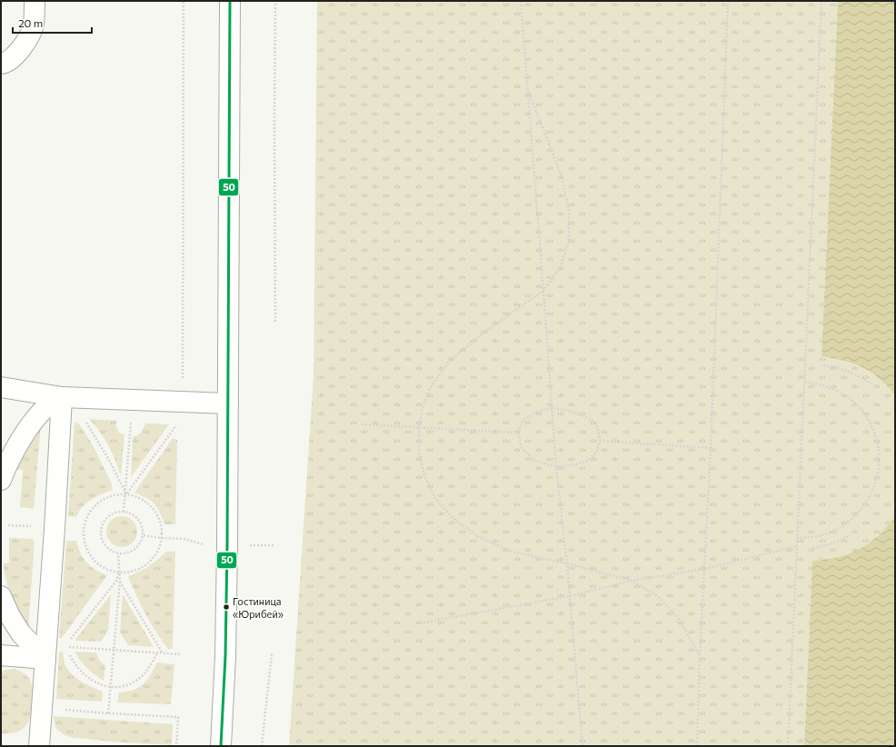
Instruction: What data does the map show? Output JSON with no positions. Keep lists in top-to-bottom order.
{
  "places": ["Гостиница «Юрибей»"],
  "lines": ["transit line 50"],
  "scale_bar": "20 m"
}
